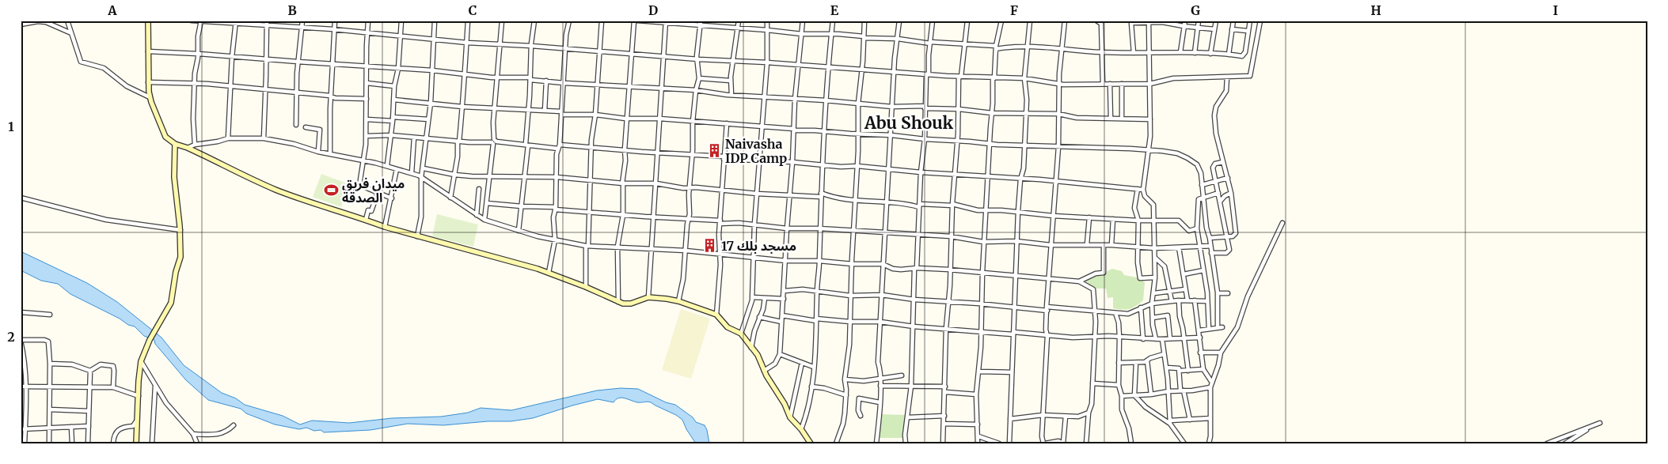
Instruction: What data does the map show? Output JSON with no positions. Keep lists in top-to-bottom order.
{
  "districts": ["Abu Shouk"],
  "places": {
    "building": ["Naivasha IDP Camp", "مسجد بلك 17"],
    "sports": ["ميدان فريق الصدقة"]
  },
  "grid": {
    "columns": [
      "A",
      "B",
      "C",
      "D",
      "E",
      "F",
      "G",
      "H",
      "I"
    ],
    "rows": ["1", "2"]
  }
}
